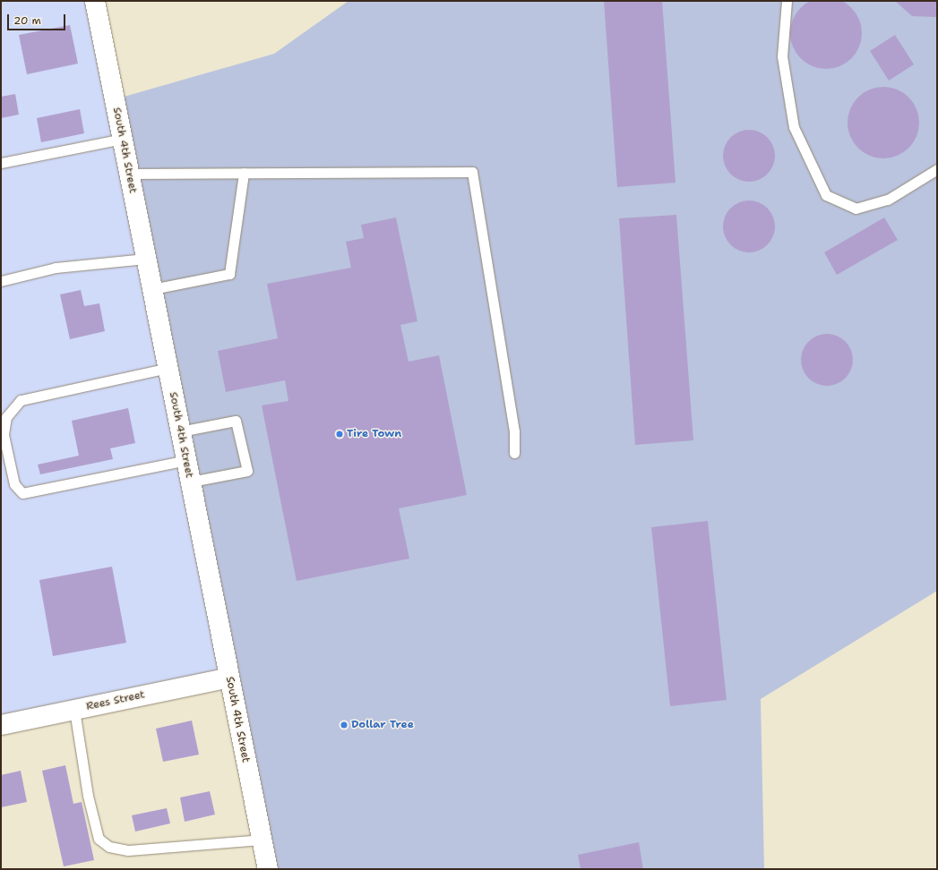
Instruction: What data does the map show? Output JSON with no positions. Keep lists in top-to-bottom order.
{
  "streets": {
    "main road": ["South 4th Street", "Rees Street"]
  },
  "crossings": [
    ["South 4th Street", "Rees Street"]
  ],
  "places": ["Tire Town", "Dollar Tree"],
  "scale_bar": "20 m"
}
